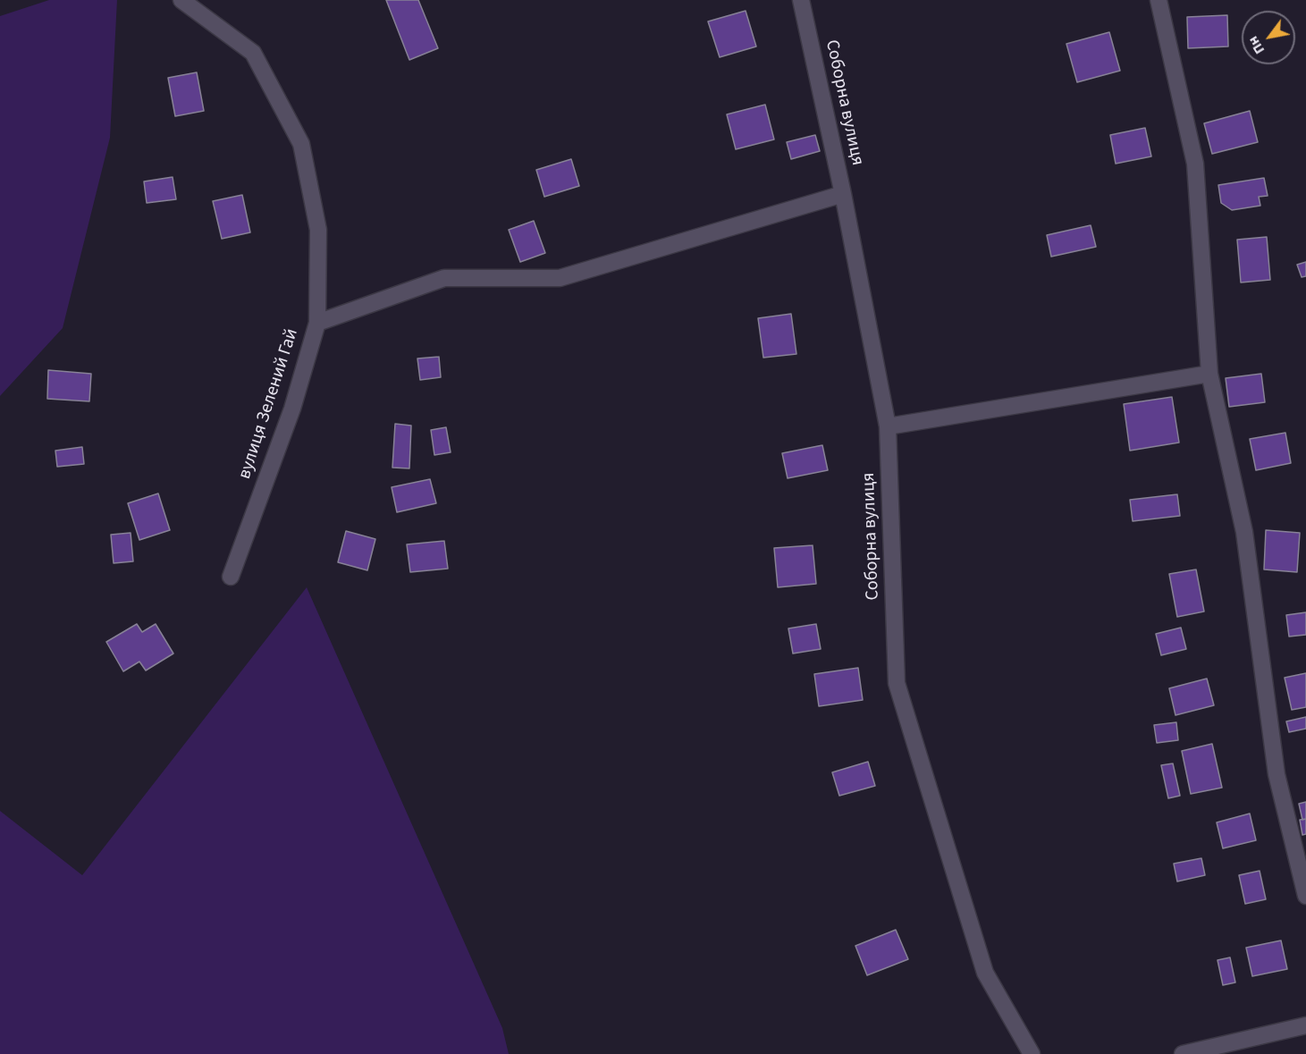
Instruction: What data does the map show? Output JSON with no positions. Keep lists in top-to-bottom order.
{
  "streets": {
    "street": ["Соборна вулиця", "вулиця Зелений Гай"]
  },
  "north": "bottom left"
}
